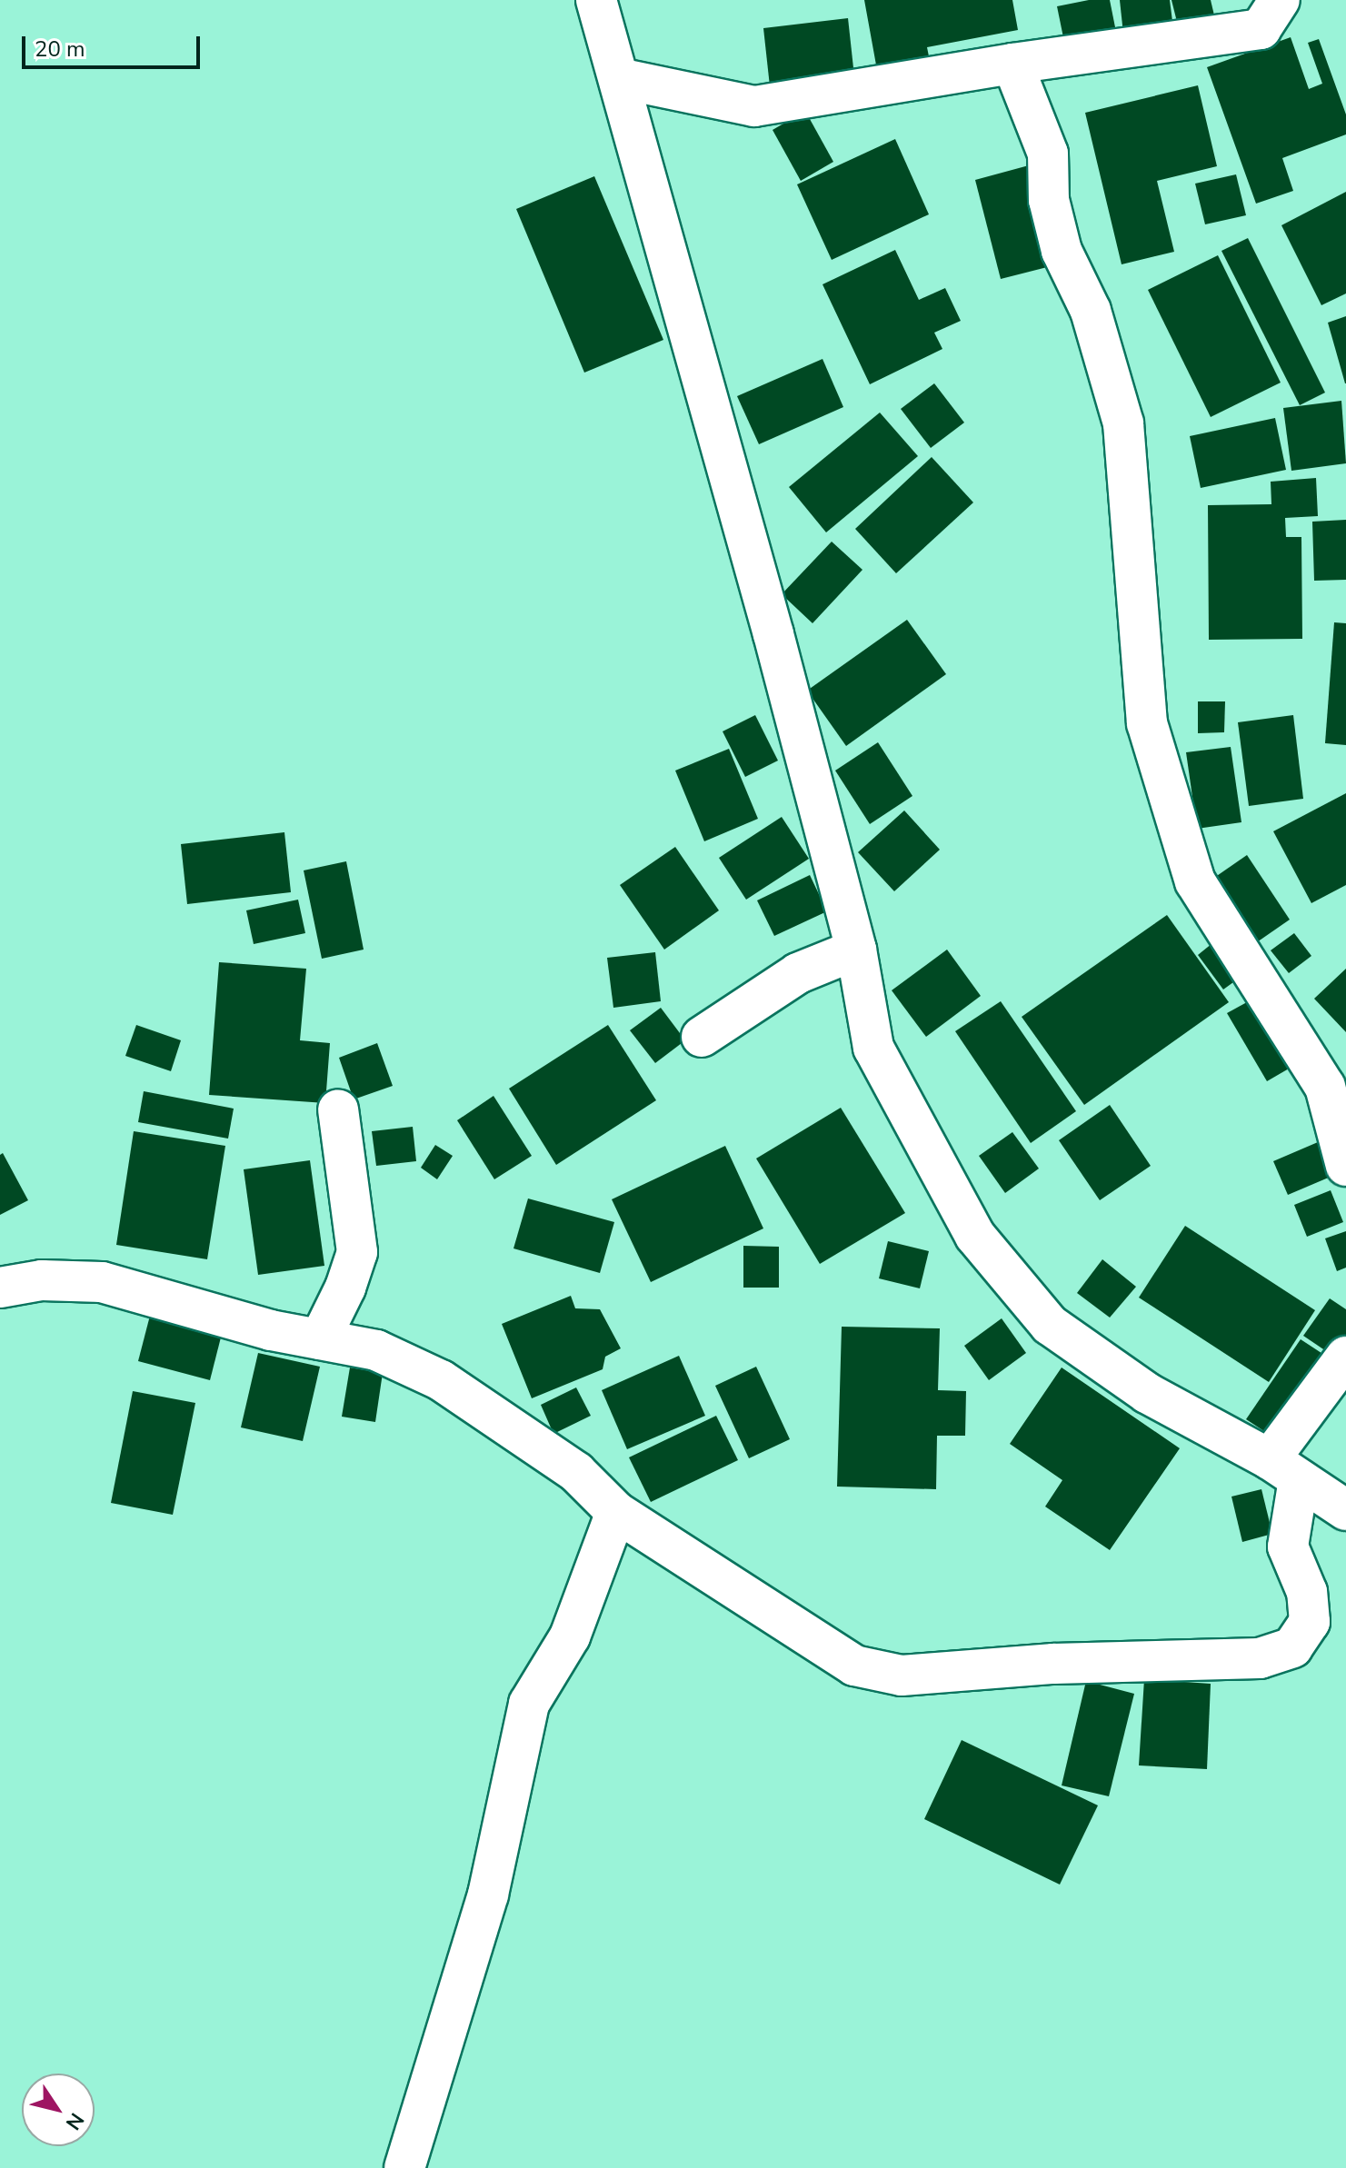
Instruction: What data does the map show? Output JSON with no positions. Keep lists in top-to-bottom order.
{
  "scale_bar": "20 m",
  "north": "bottom right"
}
